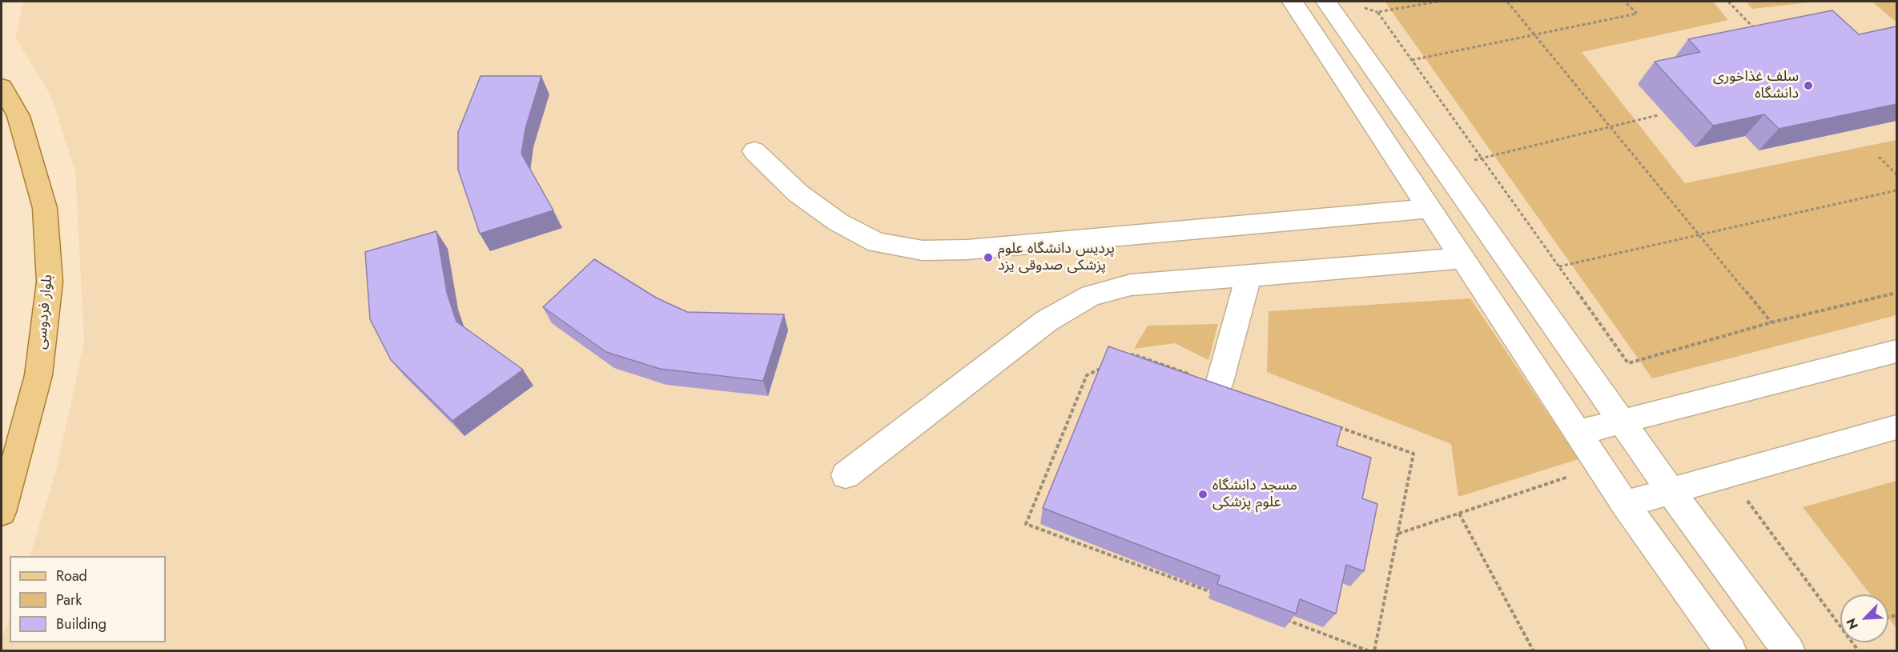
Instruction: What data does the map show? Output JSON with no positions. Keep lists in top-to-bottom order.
{
  "streets": {
    "main road": ["بلوار فردوسی"]
  },
  "places": ["سلف غذاخوری دانشگاه", "پردیس دانشگاه علوم پزشکی صدوقی یزد", "مسجد دانشگاه علوم پزشکی"],
  "legend": ["Road", "Park", "Building"],
  "north": "bottom left"
}
